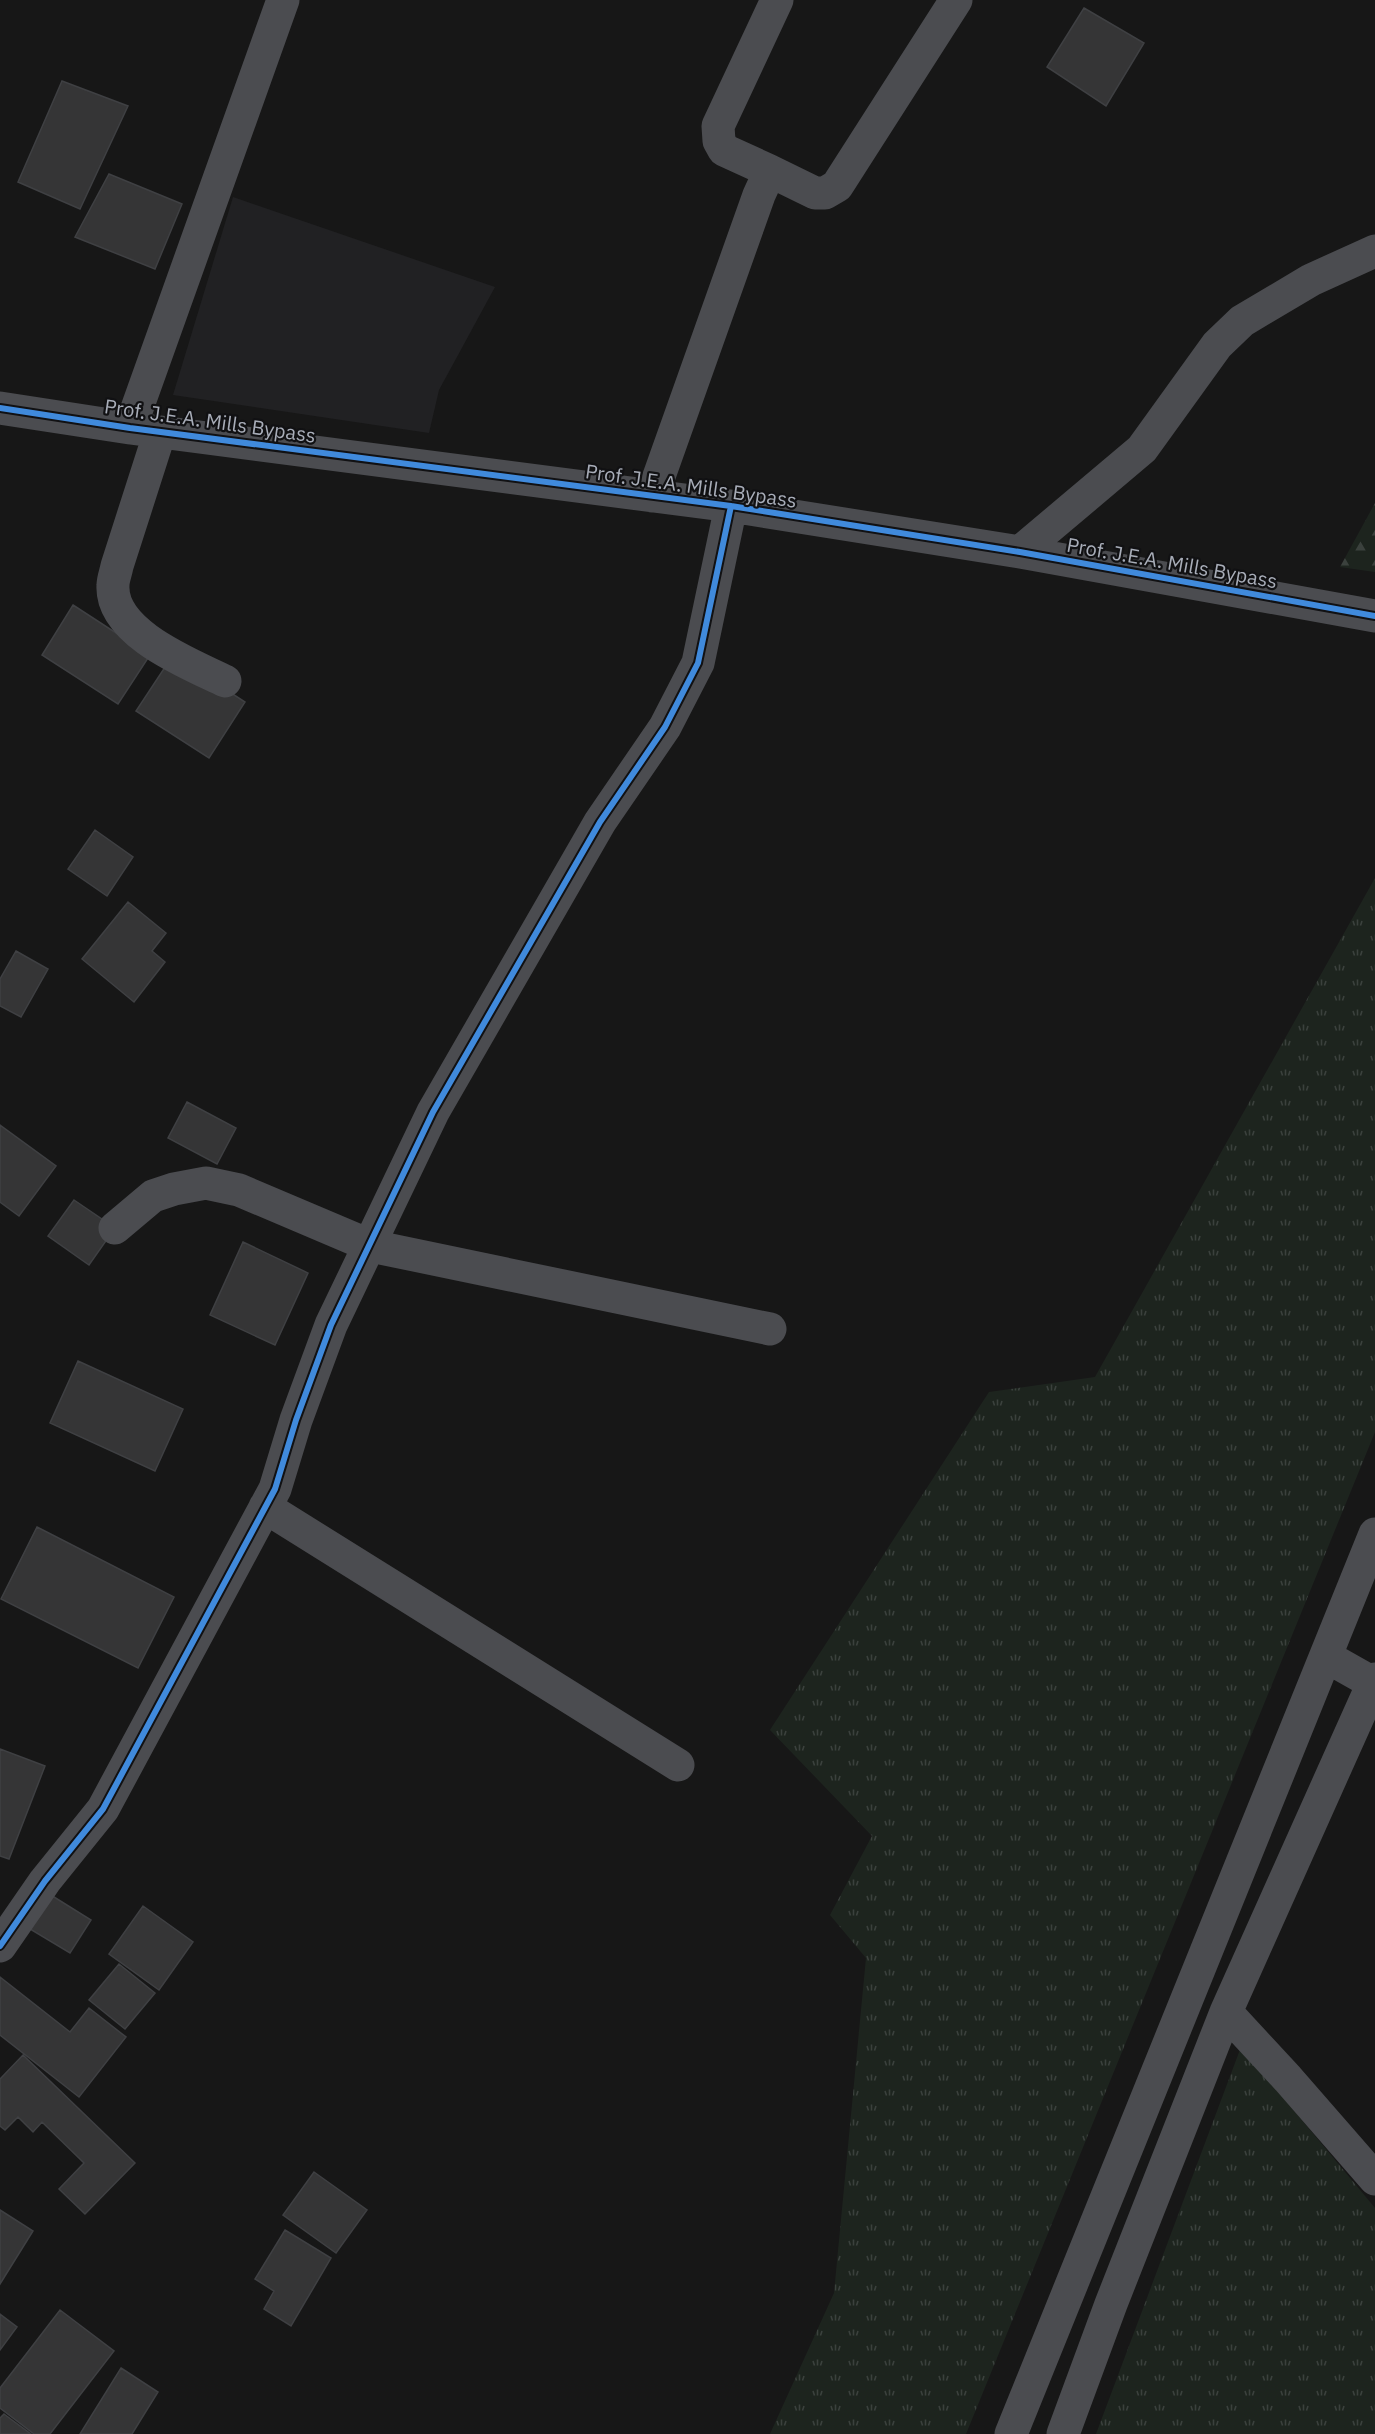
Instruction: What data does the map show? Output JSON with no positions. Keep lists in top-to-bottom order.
{
  "streets": {
    "street": ["Prof. J.E.A. Mills Bypass"]
  }
}
